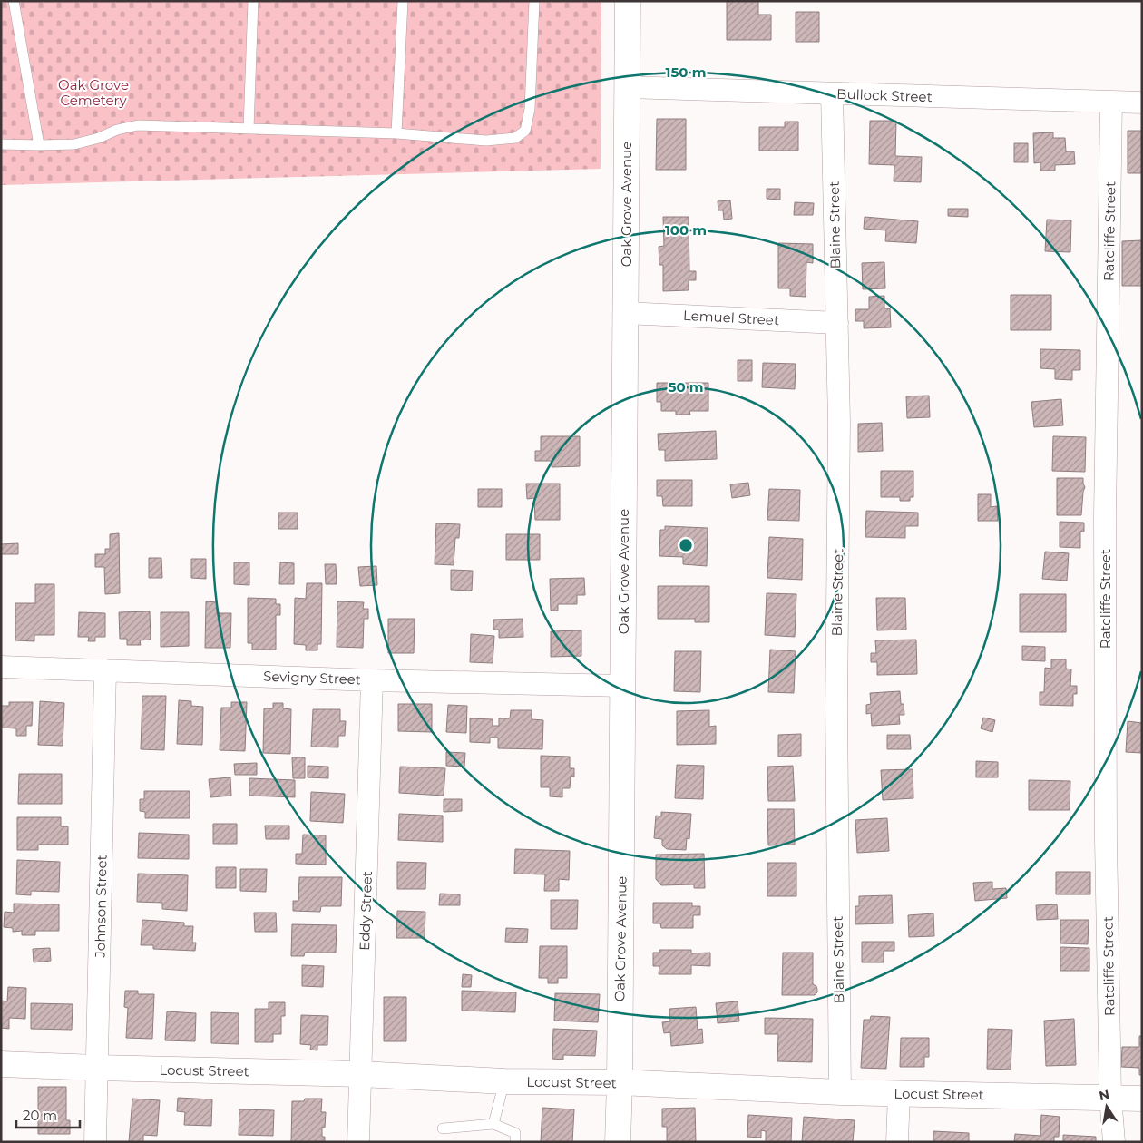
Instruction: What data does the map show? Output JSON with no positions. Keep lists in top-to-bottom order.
{
  "streets": {
    "street": [
      "Bullock Street",
      "Oak Grove Avenue",
      "Blaine Street",
      "Ratcliffe Street",
      "Lemuel Street",
      "Sevigny Street",
      "Johnson Street",
      "Eddy Street",
      "Locust Street"
    ]
  },
  "crossings": [
    ["Bullock Street", "Oak Grove Avenue"],
    ["Bullock Street", "Blaine Street"],
    ["Bullock Street", "Ratcliffe Street"],
    ["Oak Grove Avenue", "Lemuel Street"],
    ["Oak Grove Avenue", "Sevigny Street"],
    ["Oak Grove Avenue", "Locust Street"],
    ["Blaine Street", "Lemuel Street"],
    ["Blaine Street", "Locust Street"],
    ["Ratcliffe Street", "Locust Street"],
    ["Sevigny Street", "Johnson Street"],
    ["Sevigny Street", "Eddy Street"],
    ["Johnson Street", "Locust Street"],
    ["Eddy Street", "Locust Street"]
  ],
  "parks": ["Oak Grove Cemetery"],
  "scale_bar": "20 m",
  "north": "top",
  "rings": ["150 m", "100 m", "50 m"]
}
